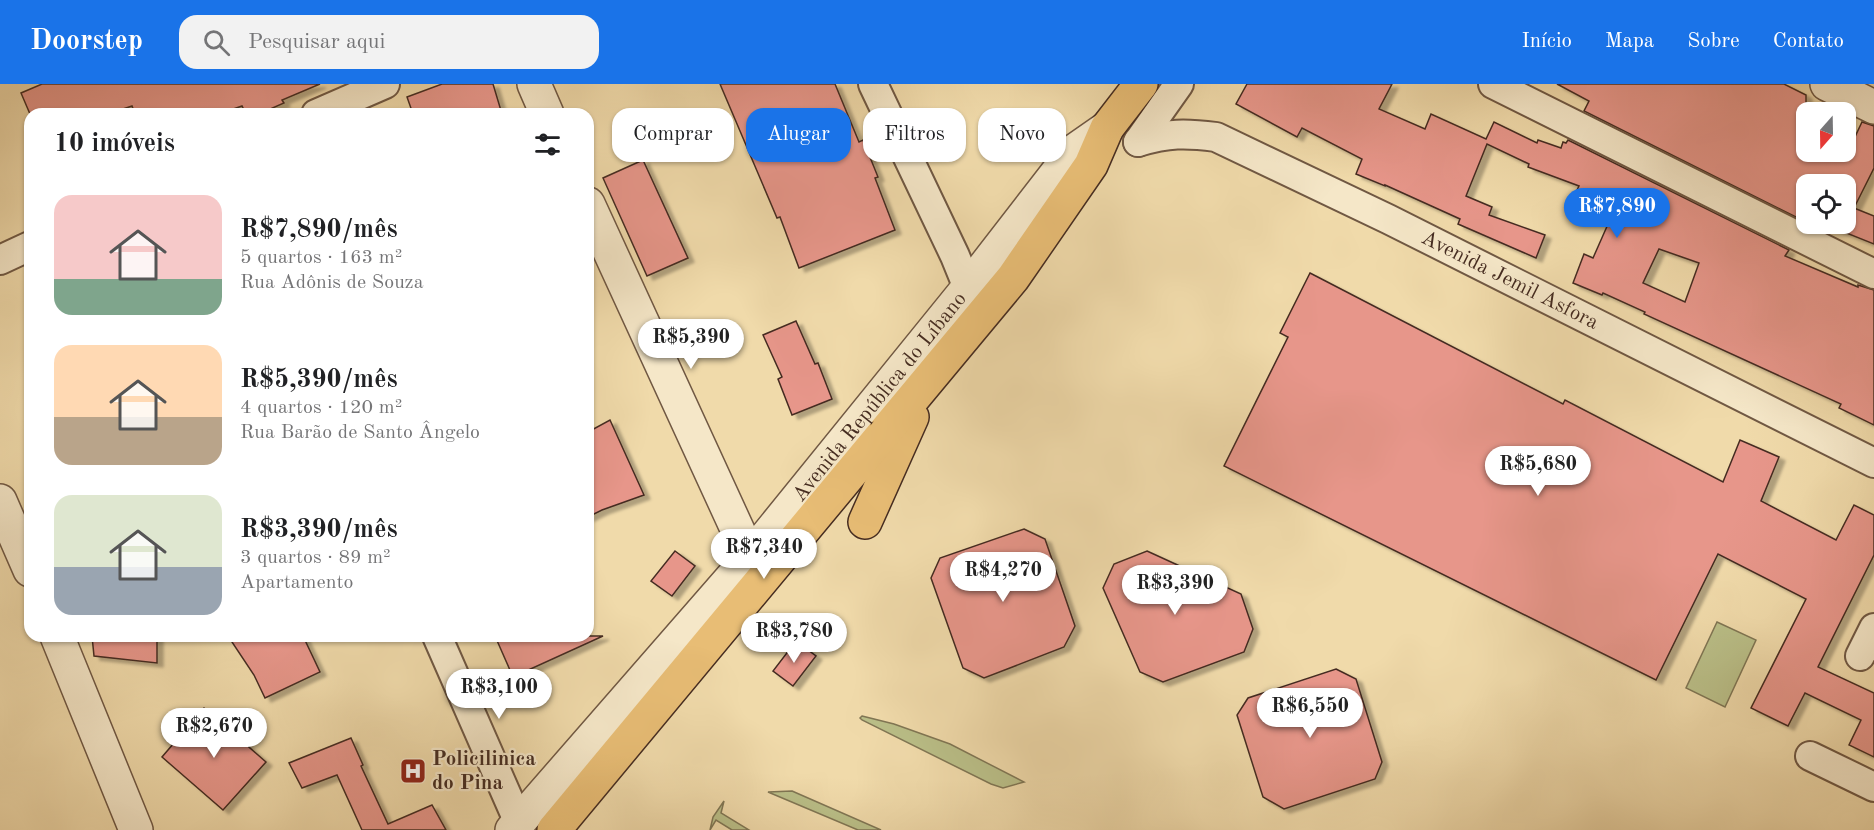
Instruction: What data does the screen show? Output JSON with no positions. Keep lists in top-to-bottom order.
{
  "streets": {
    "main road": ["Avenida República do Líbano"],
    "street": ["Avenida Jemil Asfora"]
  },
  "places": {
    "hospital": ["Policilinica do Pina"]
  },
  "north": "bottom",
  "page": {
    "header": "Doorstep",
    "search": "Pesquisar aqui",
    "nav": [
      "Início",
      "Mapa",
      "Sobre",
      "Contato"
    ],
    "chip": [
      "Comprar",
      "Alugar",
      "Filtros",
      "Novo"
    ],
    "heading": "10 imóveis",
    "list": [
      {
        "name": "R$7,890/mês",
        "note": "5 quartos · 163 m² · Rua Adônis de Souza"
      },
      {
        "name": "R$5,390/mês",
        "note": "4 quartos · 120 m² · Rua Barão de Santo Ângelo"
      },
      {
        "name": "R$3,390/mês",
        "note": "3 quartos · 89 m² · Apartamento"
      }
    ],
    "price": [
      "R$7,890",
      "R$5,390",
      "R$5,680",
      "R$7,340",
      "R$4,270",
      "R$3,390",
      "R$3,780",
      "R$3,100",
      "R$6,550",
      "R$2,670"
    ]
  }
}
